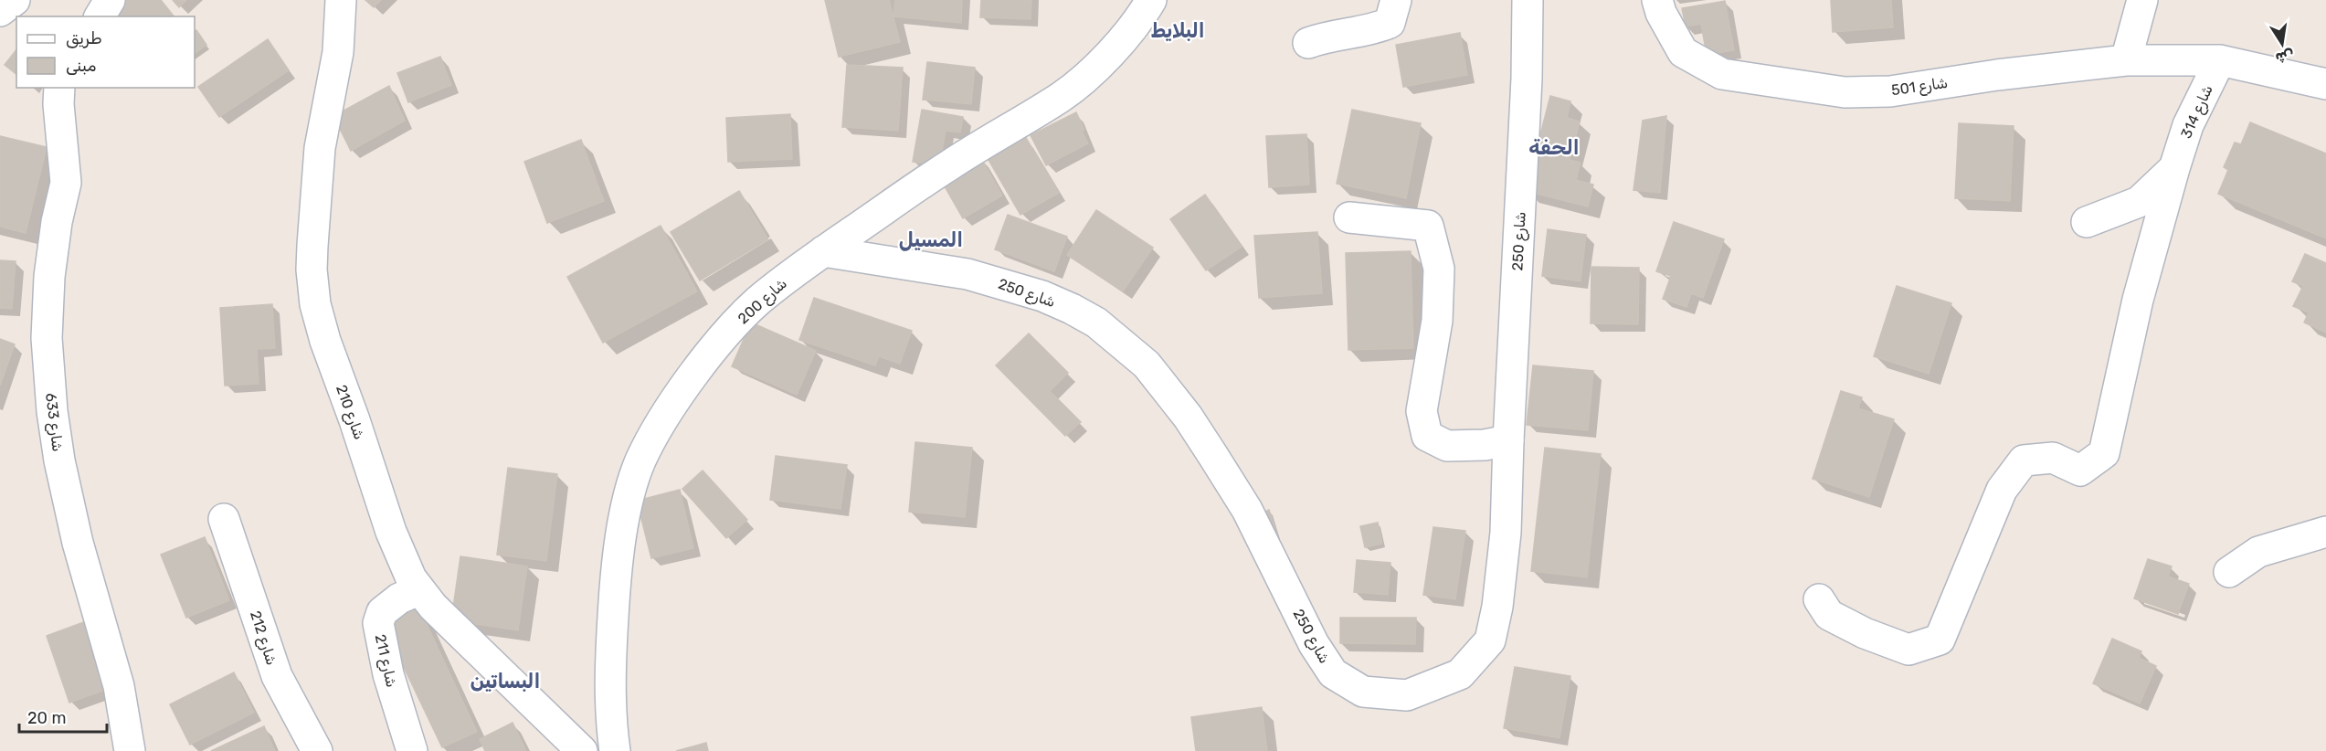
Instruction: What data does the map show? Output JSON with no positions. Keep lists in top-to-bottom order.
{
  "streets": {
    "street": [
      "شارع 501",
      "شارع 314",
      "شارع 250",
      "شارع 200",
      "شارع 210",
      "شارع 633",
      "شارع 212",
      "شارع 211"
    ]
  },
  "crossings": [
    ["شارع 501", "شارع 314"],
    ["شارع 250", "شارع 200"],
    ["شارع 210", "شارع 211"]
  ],
  "districts": [
    "البلايط",
    "الحفة",
    "المسيل",
    "البساتين"
  ],
  "legend": ["طريق", "مبنى"],
  "scale_bar": "20 m",
  "north": "bottom"
}
